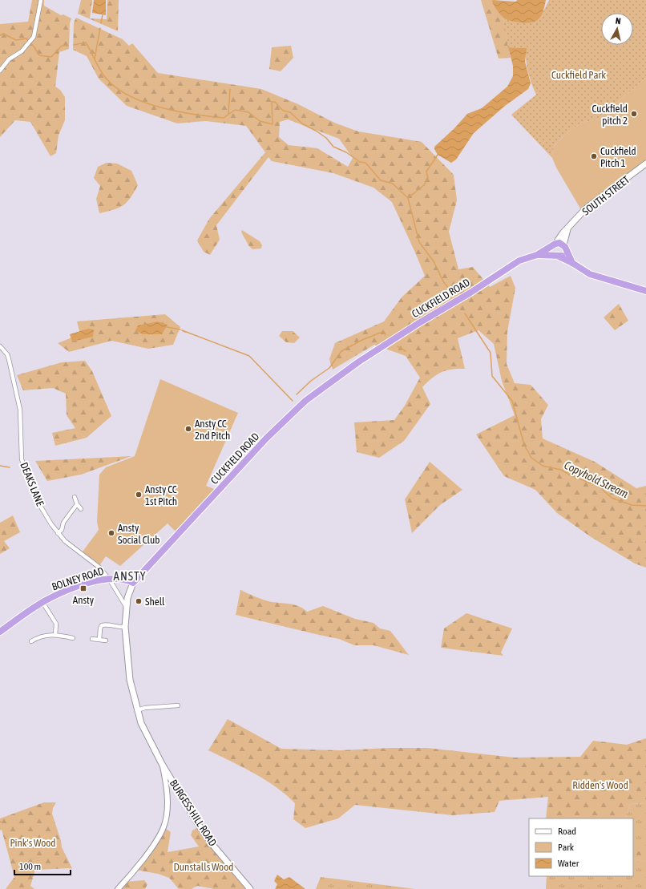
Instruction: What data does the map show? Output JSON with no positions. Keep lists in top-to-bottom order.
{
  "streets": {
    "highway": ["CUCKFIELD ROAD", "BOLNEY ROAD"],
    "main road": ["SOUTH STREET", "BURGESS HILL ROAD"],
    "street": ["DEAKS LANE"]
  },
  "crossings": [
    ["SOUTH STREET", "CUCKFIELD ROAD"],
    ["CUCKFIELD ROAD", "DEAKS LANE"],
    ["CUCKFIELD ROAD", "BOLNEY ROAD"],
    ["CUCKFIELD ROAD", "BURGESS HILL ROAD"],
    ["DEAKS LANE", "BOLNEY ROAD"]
  ],
  "districts": ["ANSTY"],
  "water": ["Copyhold Stream"],
  "parks": [
    "Cuckfield Park",
    "Ridden's Wood",
    "Pink's Wood",
    "Dunstalls Wood"
  ],
  "places": {
    "other": [
      "Cuckfield pitch 2",
      "Cuckfield Pitch 1",
      "Ansty CC 2nd Pitch",
      "Ansty CC 1st Pitch",
      "Ansty Social Club",
      "Shell"
    ],
    "transit": ["Ansty"]
  },
  "legend": ["Road", "Park", "Water"],
  "scale_bar": "100 m",
  "north": "top"
}
